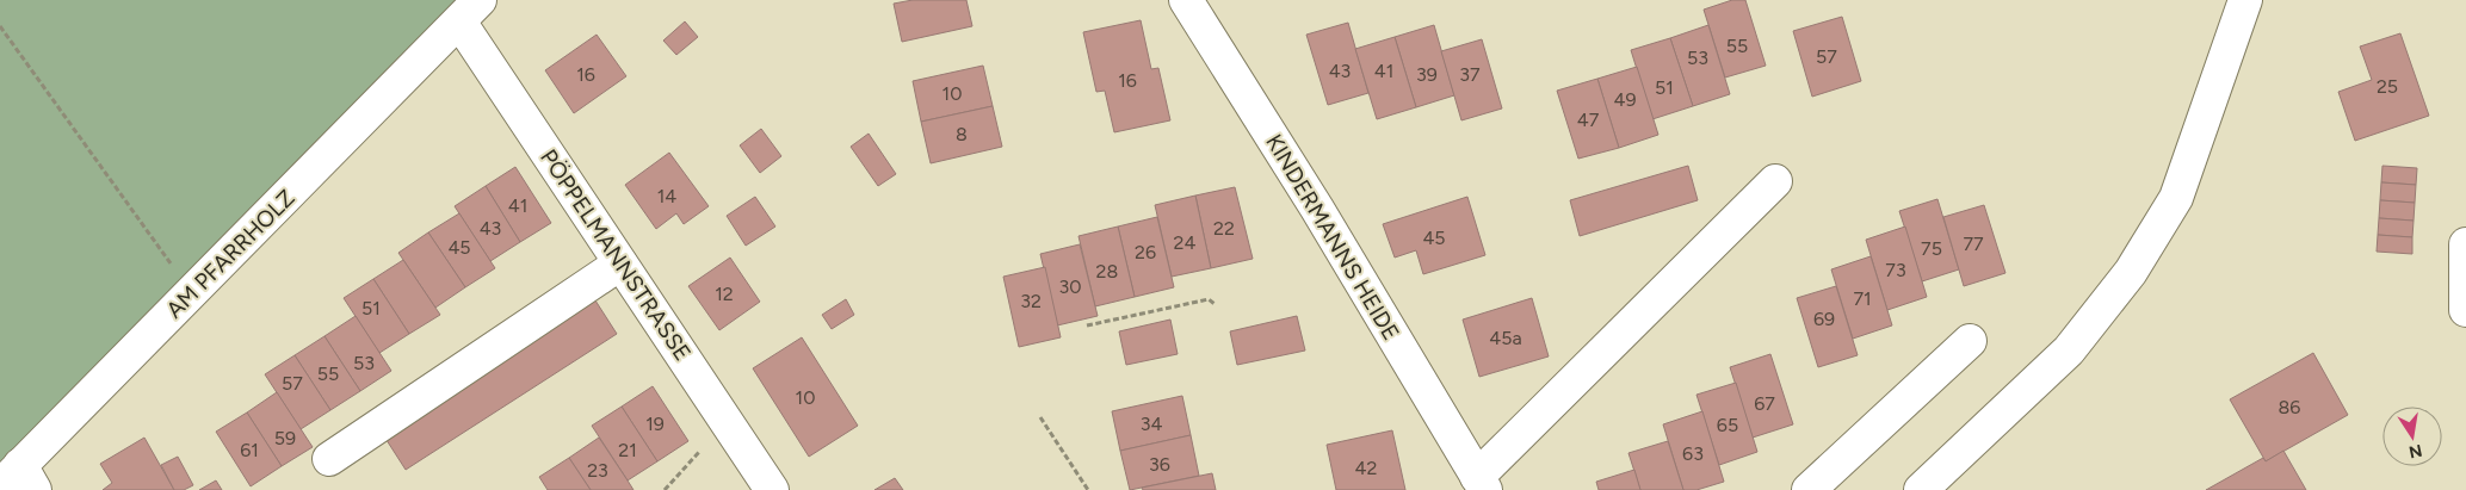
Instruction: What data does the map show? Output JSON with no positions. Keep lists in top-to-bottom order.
{
  "streets": {
    "street": ["KINDERMANNS HEIDE", "AM PFARRHOLZ", "PÖPPELMANNSTRASSE"]
  },
  "crossings": [
    ["AM PFARRHOLZ", "PÖPPELMANNSTRASSE"]
  ],
  "house_numbers": [
    "55",
    "57",
    "53",
    "43",
    "41",
    "16",
    "39",
    "37",
    "16",
    "25",
    "51",
    "10",
    "49",
    "47",
    "8",
    "14",
    "41",
    "43",
    "22",
    "45",
    "24",
    "77",
    "45",
    "75",
    "26",
    "73",
    "28",
    "30",
    "12",
    "71",
    "32",
    "51",
    "69",
    "45a",
    "53",
    "55",
    "57",
    "10",
    "67",
    "86",
    "19",
    "34",
    "65",
    "59",
    "61",
    "21",
    "63",
    "36",
    "42",
    "23"
  ],
  "north": "bottom"
}
